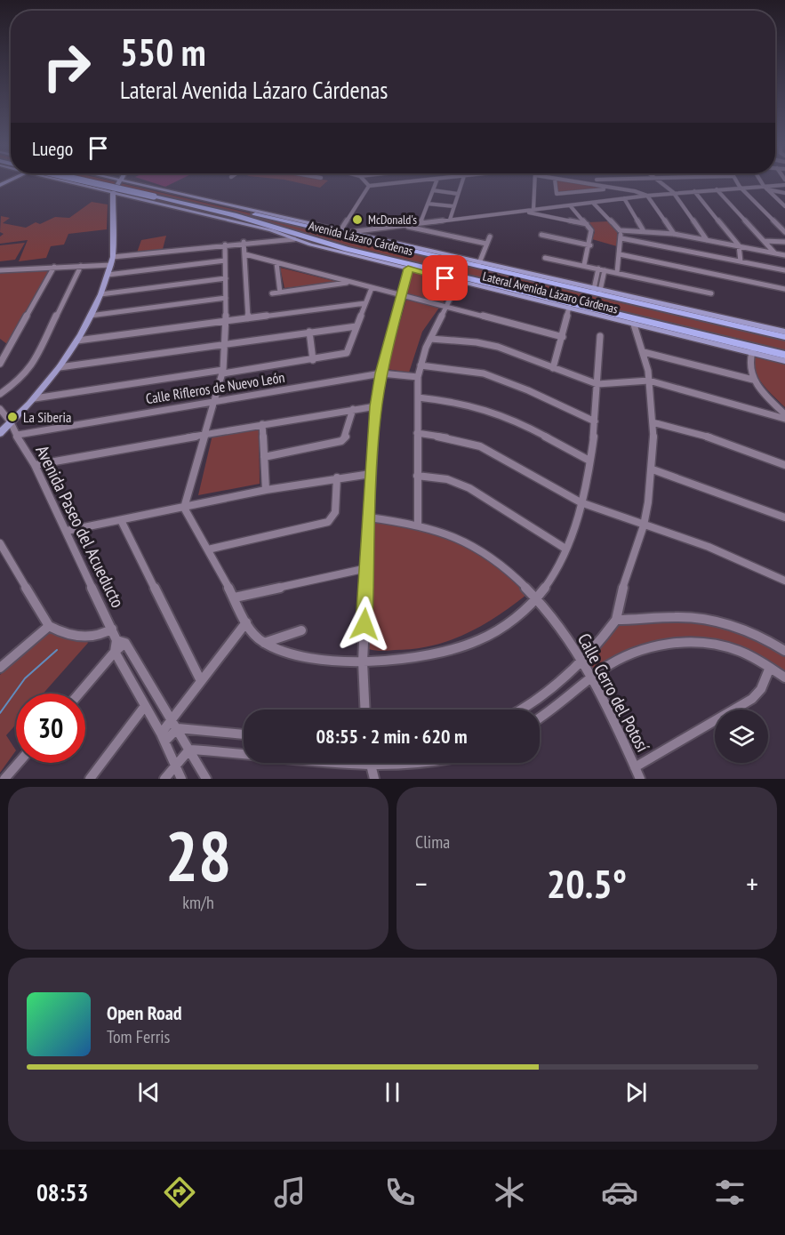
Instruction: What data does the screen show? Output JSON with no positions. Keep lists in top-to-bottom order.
{
  "streets": {
    "highway": ["Avenida Lázaro Cárdenas"],
    "main road": ["Lateral Avenida Lázaro Cárdenas"],
    "street": ["Calle Rifleros de Nuevo León", "Avenida Paseo del Acueducto", "Calle Cerro del Potosí"]
  },
  "crossings": [
    ["Avenida Lázaro Cárdenas", "Lateral Avenida Lázaro Cárdenas"],
    ["Calle Rifleros de Nuevo León", "Avenida Paseo del Acueducto"]
  ],
  "places": ["McDonald's", "La Siberia"],
  "page": {
    "turn": ["550 m", "Lateral Avenida Lázaro Cárdenas"],
    "then": "Luego",
    "limit": "30",
    "trip": "08:55 · 2 min · 620 m",
    "tile": [
      ["28", "km/h"],
      "Clima"
    ],
    "heat": ["−", "20.5°", "+"],
    "song": ["Open Road", "Tom Ferris"],
    "tabs": "08:53"
  }
}
